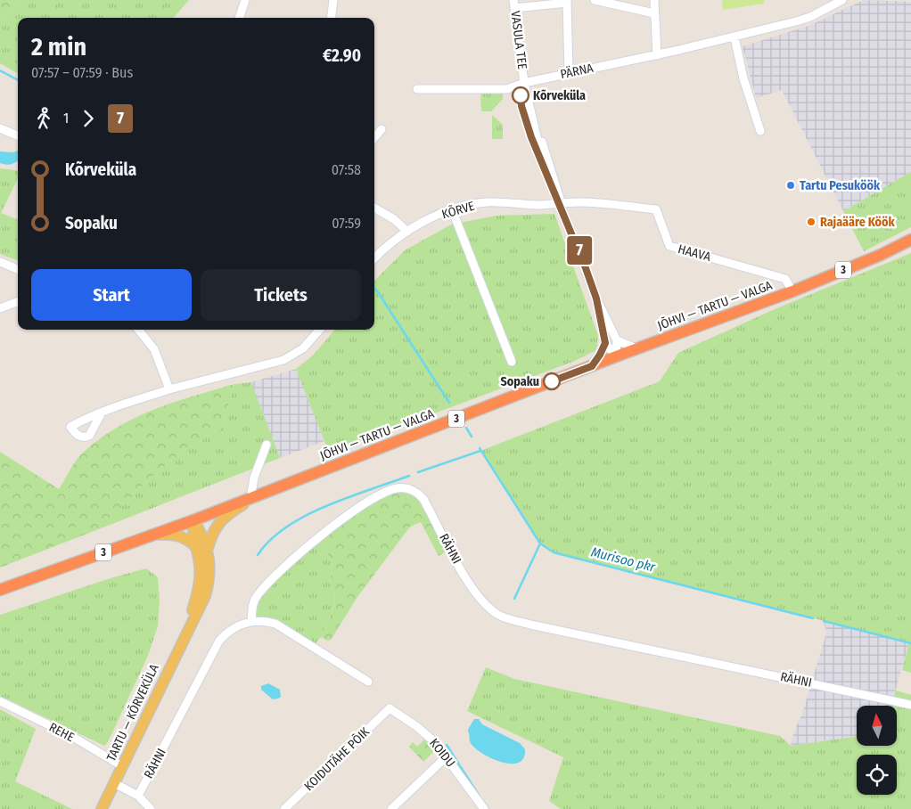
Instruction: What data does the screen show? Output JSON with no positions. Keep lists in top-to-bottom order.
{
  "streets": {
    "highway": ["3", "JÕHVI — TARTU — VALGA"],
    "main road": ["TARTU — KÕRVEKÜLA"],
    "street": [
      "VASULA TEE",
      "PÄRNA",
      "KÕRVE",
      "HAAVA",
      "RÄHNI",
      "REHE",
      "KOIDU",
      "KOIDUTÄHE PÕIK"
    ]
  },
  "crossings": [
    ["VASULA TEE", "PÄRNA"],
    ["VASULA TEE", "KÕRVE"],
    ["VASULA TEE", "HAAVA"],
    ["VASULA TEE", "JÕHVI — TARTU — VALGA"],
    ["KÕRVE", "HAAVA"],
    ["HAAVA", "JÕHVI — TARTU — VALGA"],
    ["JÕHVI — TARTU — VALGA", "TARTU — KÕRVEKÜLA"],
    ["TARTU — KÕRVEKÜLA", "REHE"],
    ["KOIDU", "KOIDUTÄHE PÕIK"]
  ],
  "water": ["Murisoo pkr"],
  "places": [
    "Kõrveküla",
    "Tartu Pesuköök",
    "Rajaääre Köök",
    "Sopaku"
  ],
  "lines": ["bus line 7"],
  "north": "top",
  "page": {
    "on_map": "7",
    "heading": ["2 min", "07:57 – 07:59 · Bus", "€2.90"],
    "legs": ["1", "7"],
    "list": [
      {
        "name": "Kõrveküla",
        "value": "07:58"
      },
      {
        "name": "Sopaku",
        "value": "07:59"
      }
    ],
    "buttons": ["Start", "Tickets"]
  }
}
